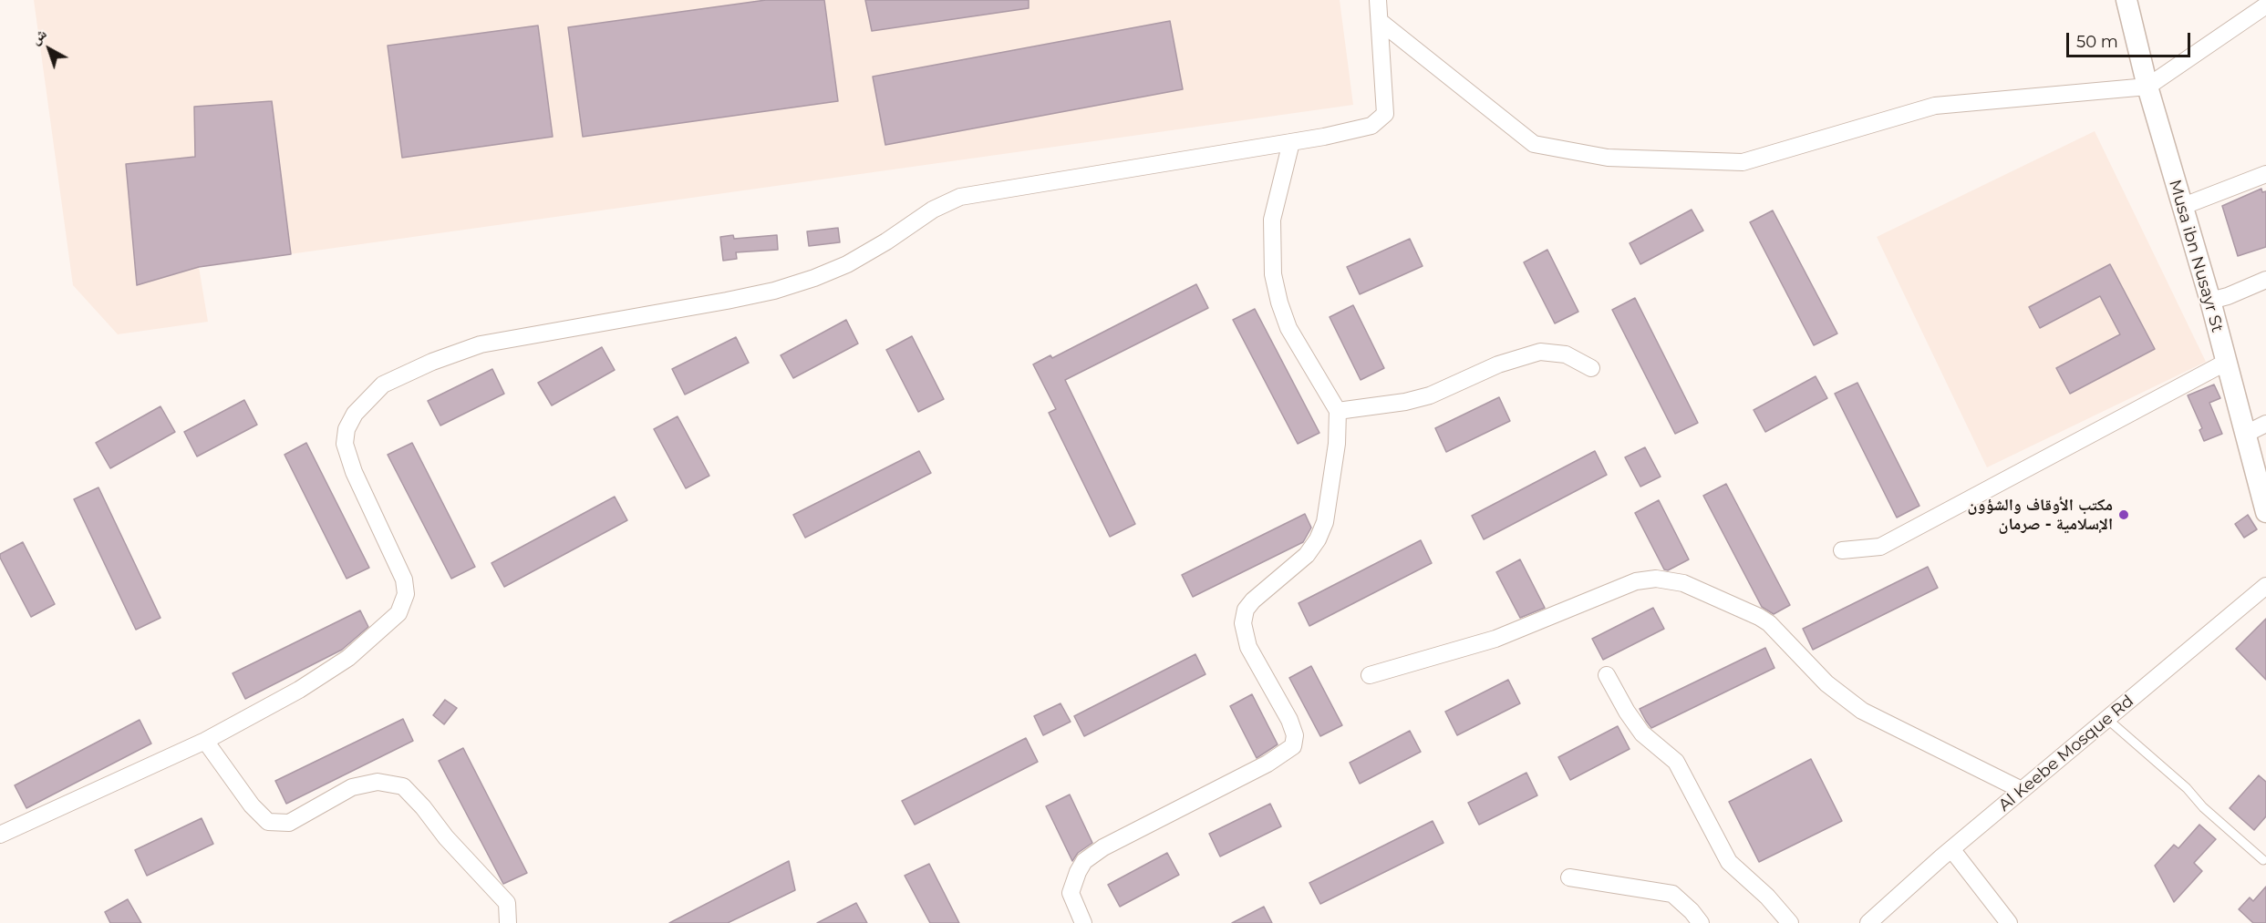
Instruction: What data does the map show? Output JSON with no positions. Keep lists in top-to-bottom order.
{
  "streets": {
    "street": ["Musa ibn Nusayr St", "Al Keebe Mosque Rd"]
  },
  "places": ["مكتب الأوقاف والشؤون الإسلامية - صرمان"],
  "scale_bar": "50 m",
  "north": "top left"
}
